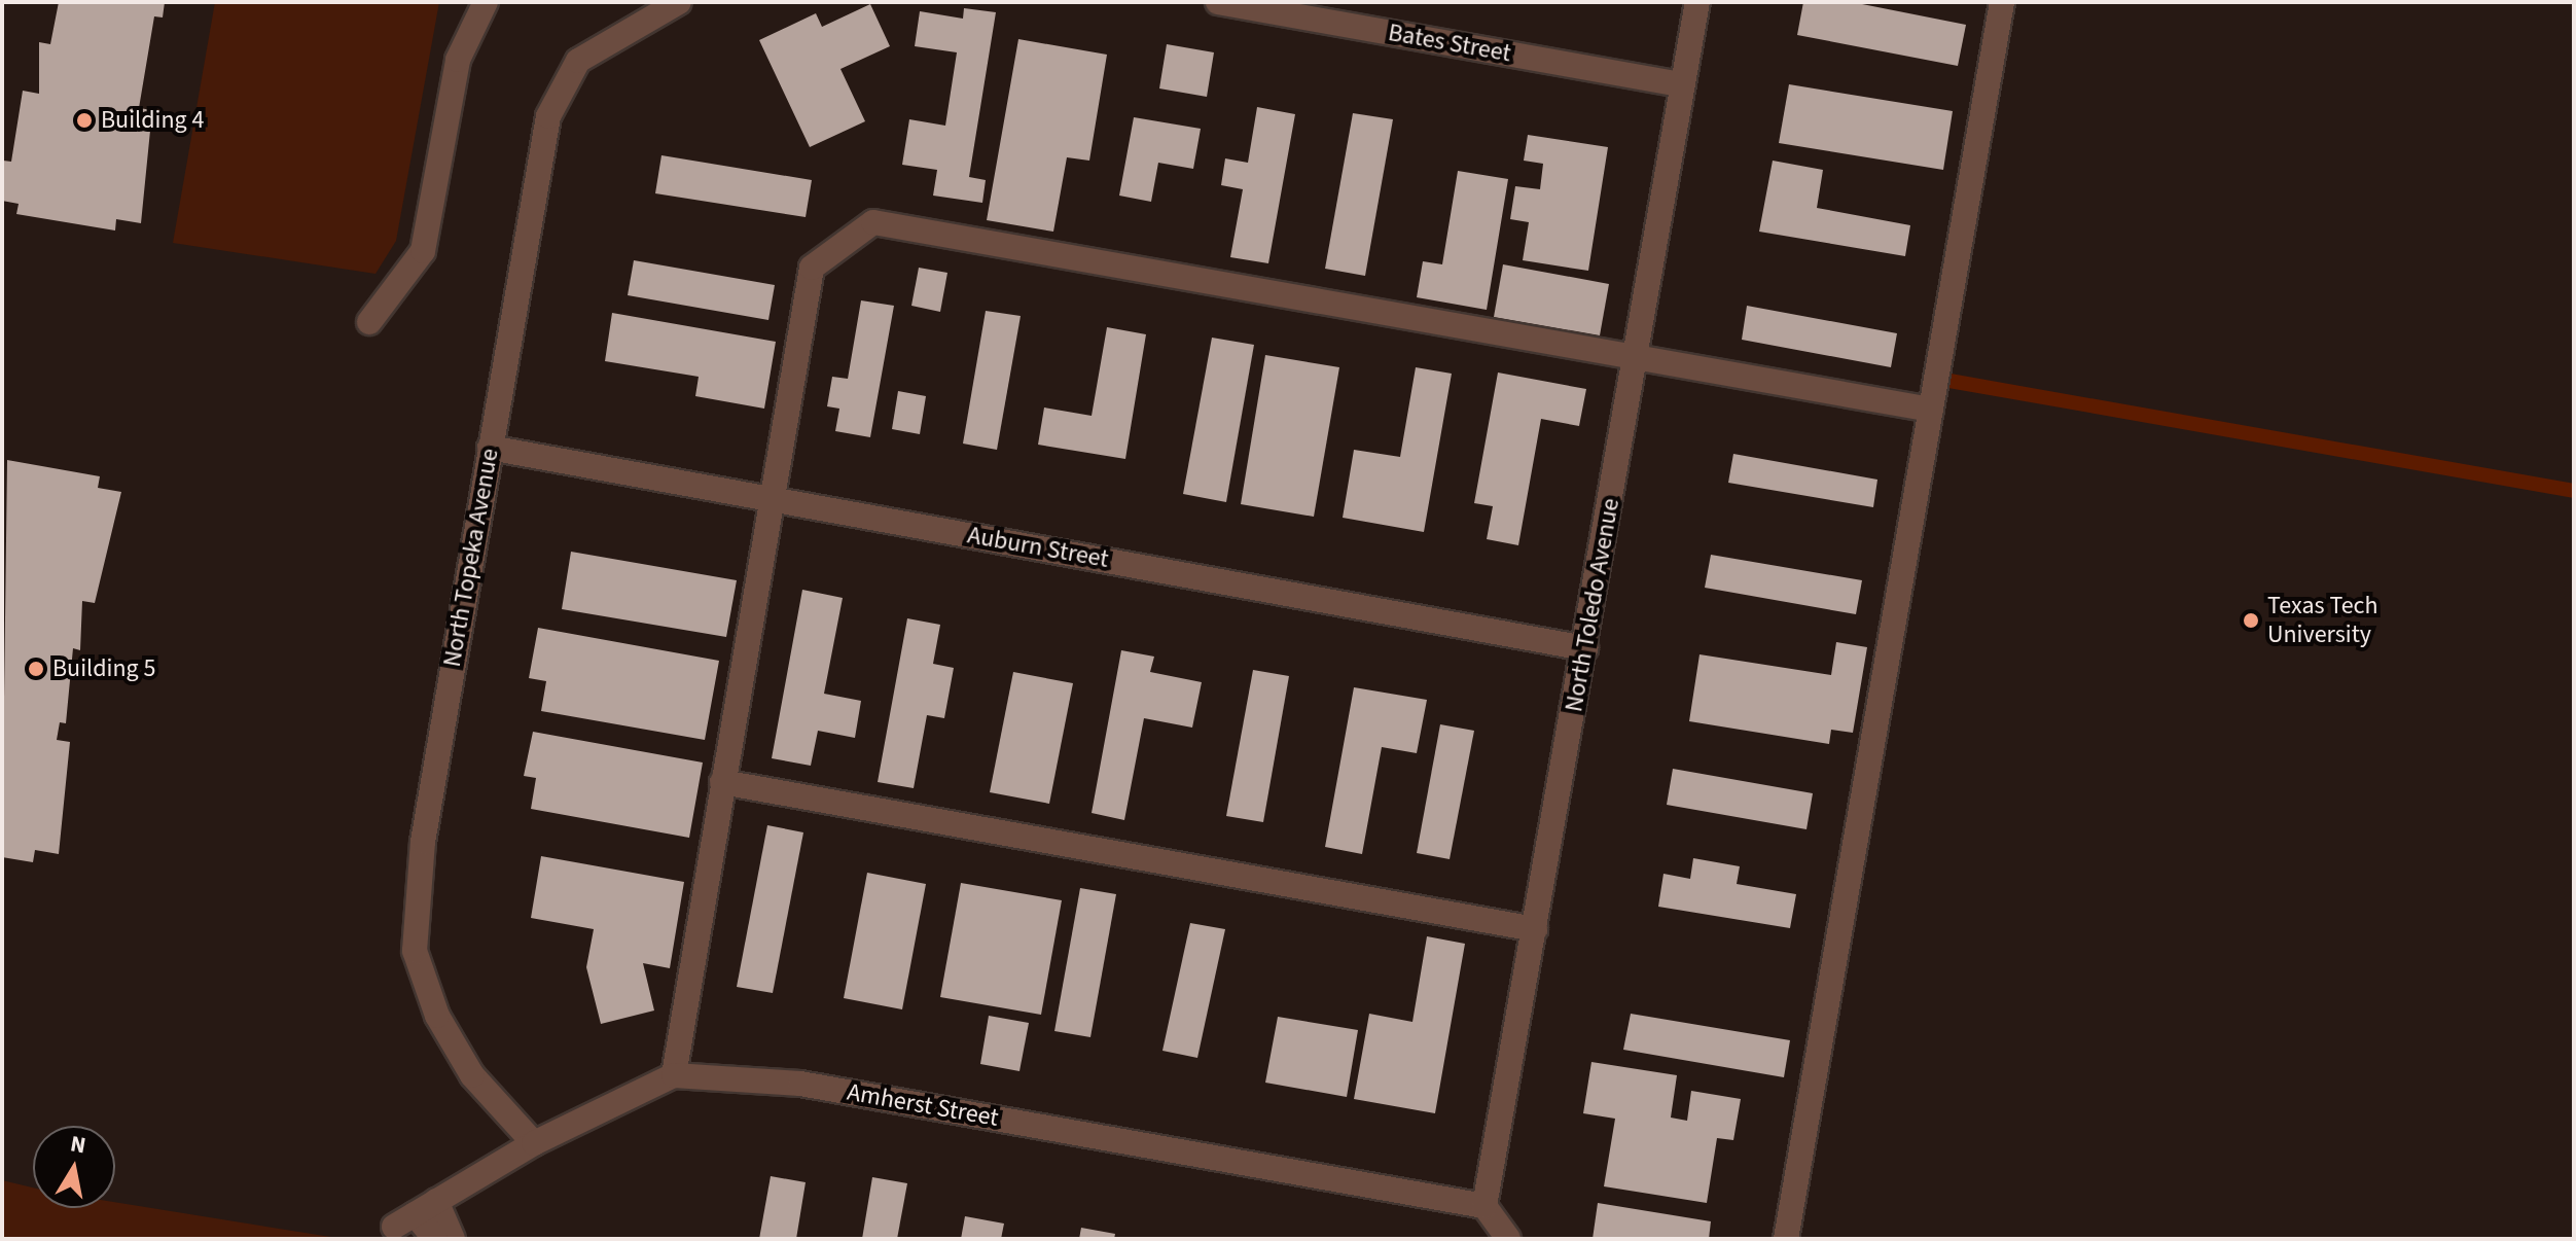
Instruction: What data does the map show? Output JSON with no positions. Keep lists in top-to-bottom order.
{
  "streets": {
    "street": [
      "Bates Street",
      "Auburn Street",
      "North Topeka Avenue",
      "North Toledo Avenue",
      "Amherst Street"
    ]
  },
  "crossings": [
    ["Bates Street", "North Toledo Avenue"],
    ["Auburn Street", "North Topeka Avenue"],
    ["Auburn Street", "North Toledo Avenue"],
    ["North Topeka Avenue", "Amherst Street"],
    ["North Toledo Avenue", "Amherst Street"]
  ],
  "places": ["Building 4", "Texas Tech University", "Building 5"],
  "north": "top"
}
